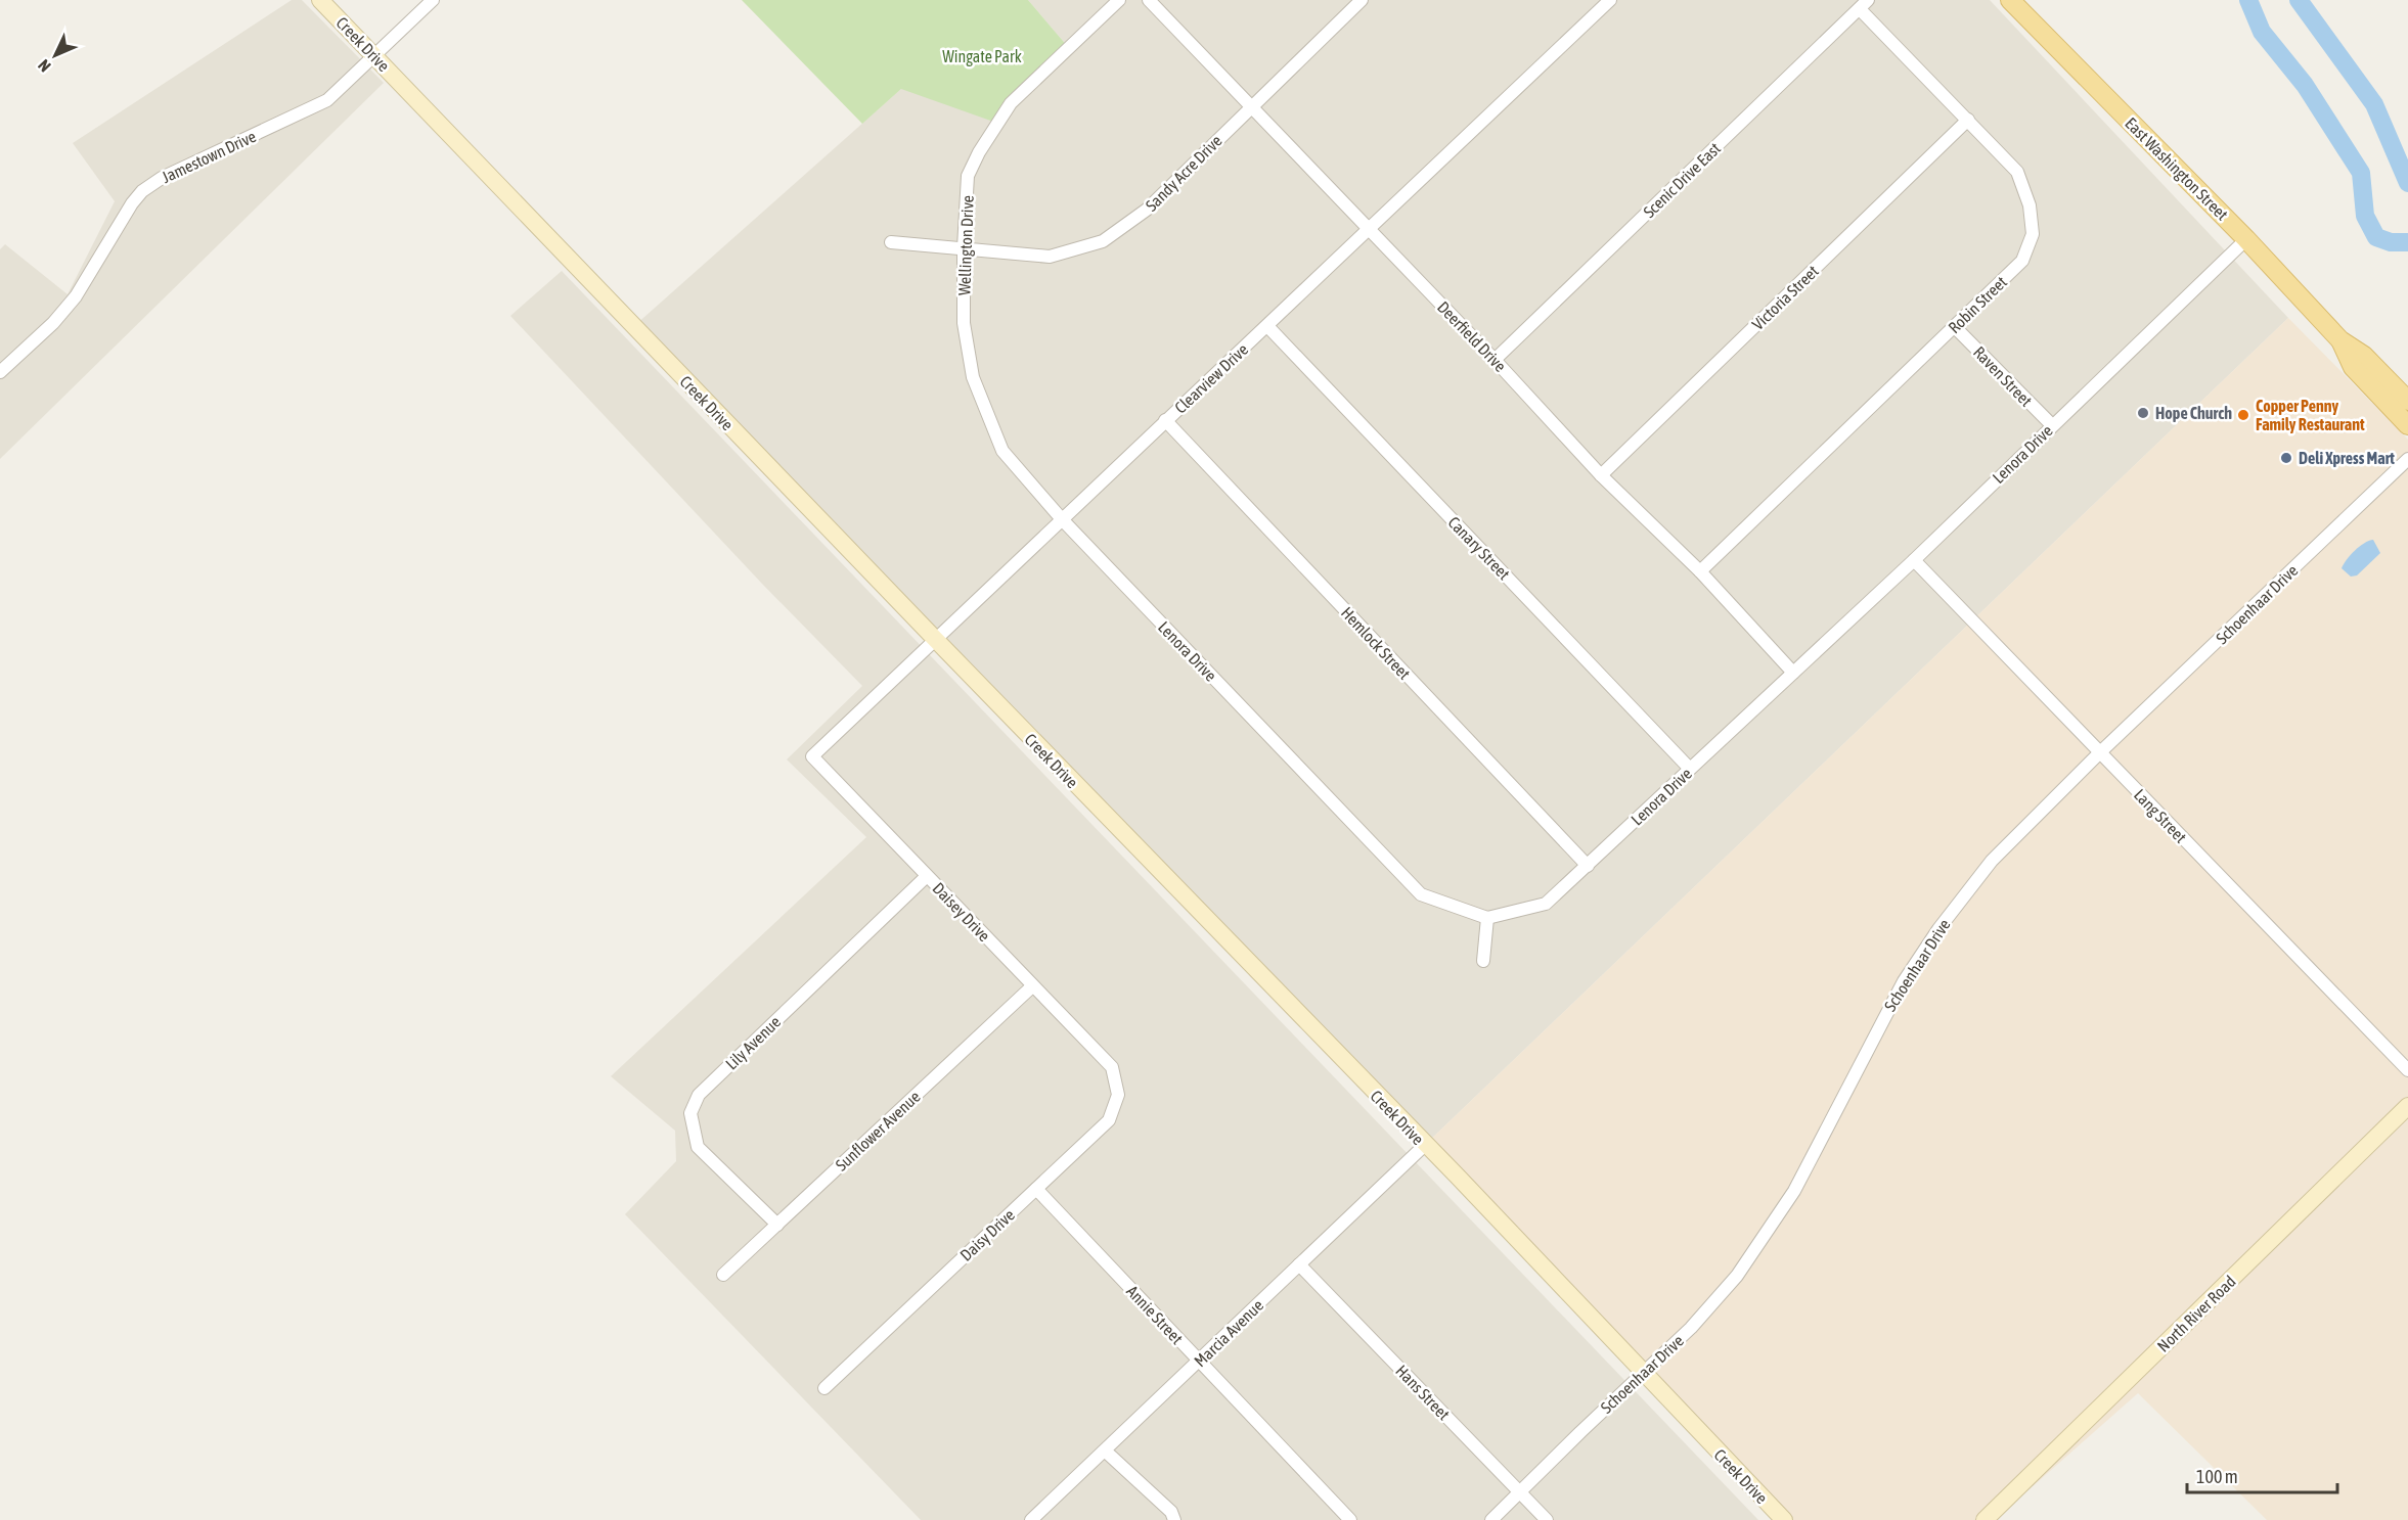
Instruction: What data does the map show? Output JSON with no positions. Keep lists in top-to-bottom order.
{
  "streets": {
    "main road": ["East Washington Street"],
    "street": [
      "Creek Drive",
      "Jamestown Drive",
      "Sandy Acre Drive",
      "Scenic Drive East",
      "Wellington Drive",
      "Victoria Street",
      "Robin Street",
      "Deerfield Drive",
      "Raven Street",
      "Clearview Drive",
      "Lenora Drive",
      "Canary Street",
      "Schoenhaar Drive",
      "Hemlock Street",
      "Lang Street",
      "Daisey Drive",
      "Lily Avenue",
      "Sunflower Avenue",
      "Daisy Drive",
      "North River Road",
      "Annie Street",
      "Marcia Avenue",
      "Hans Street"
    ]
  },
  "crossings": [
    ["Creek Drive", "Jamestown Drive"],
    ["Creek Drive", "Clearview Drive"],
    ["Creek Drive", "Schoenhaar Drive"],
    ["Creek Drive", "Marcia Avenue"],
    ["East Washington Street", "Lenora Drive"],
    ["Sandy Acre Drive", "Wellington Drive"],
    ["Sandy Acre Drive", "Deerfield Drive"],
    ["Scenic Drive East", "Robin Street"],
    ["Scenic Drive East", "Deerfield Drive"],
    ["Wellington Drive", "Clearview Drive"],
    ["Wellington Drive", "Lenora Drive"],
    ["Victoria Street", "Robin Street"],
    ["Victoria Street", "Deerfield Drive"],
    ["Robin Street", "Deerfield Drive"],
    ["Robin Street", "Raven Street"],
    ["Deerfield Drive", "Clearview Drive"],
    ["Deerfield Drive", "Lenora Drive"],
    ["Raven Street", "Lenora Drive"],
    ["Clearview Drive", "Lenora Drive"],
    ["Clearview Drive", "Canary Street"],
    ["Clearview Drive", "Hemlock Street"],
    ["Clearview Drive", "Daisey Drive"],
    ["Lenora Drive", "Canary Street"],
    ["Lenora Drive", "Hemlock Street"],
    ["Lenora Drive", "Lang Street"],
    ["Schoenhaar Drive", "Lang Street"],
    ["Schoenhaar Drive", "Hans Street"],
    ["Daisey Drive", "Lily Avenue"],
    ["Daisey Drive", "Sunflower Avenue"],
    ["Daisey Drive", "Daisy Drive"],
    ["Lily Avenue", "Sunflower Avenue"],
    ["Daisy Drive", "Annie Street"],
    ["Annie Street", "Marcia Avenue"],
    ["Marcia Avenue", "Hans Street"]
  ],
  "parks": ["Wingate Park"],
  "places": ["Hope Church", "Copper Penny Family Restaurant", "Deli Xpress Mart"],
  "scale_bar": "100 m",
  "north": "bottom left"
}
